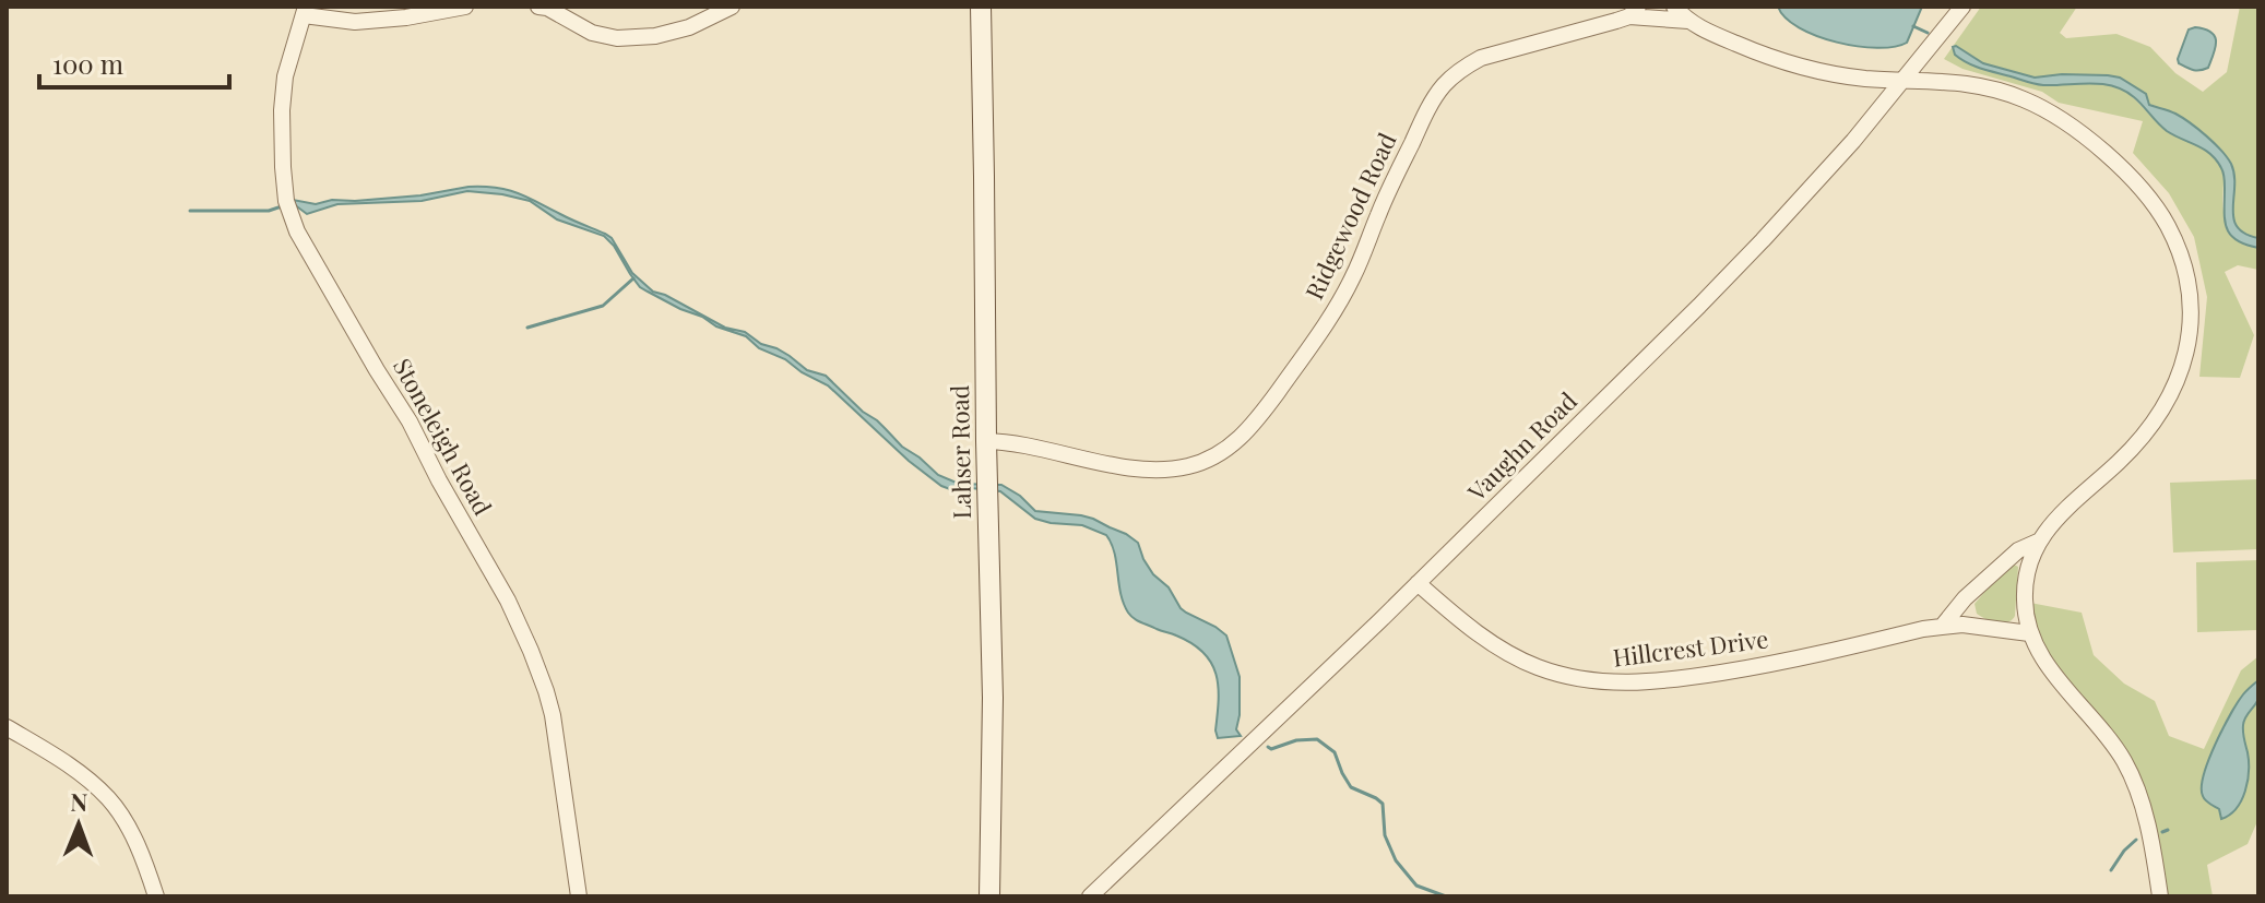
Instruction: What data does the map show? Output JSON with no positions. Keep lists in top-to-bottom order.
{
  "streets": {
    "street": [
      "Ridgewood Road",
      "Stoneleigh Road",
      "Vaughn Road",
      "Lahser Road",
      "Hillcrest Drive"
    ]
  },
  "crossings": [
    ["Ridgewood Road", "Lahser Road"],
    ["Vaughn Road", "Hillcrest Drive"]
  ],
  "scale_bar": "100 m",
  "north": "top"
}
